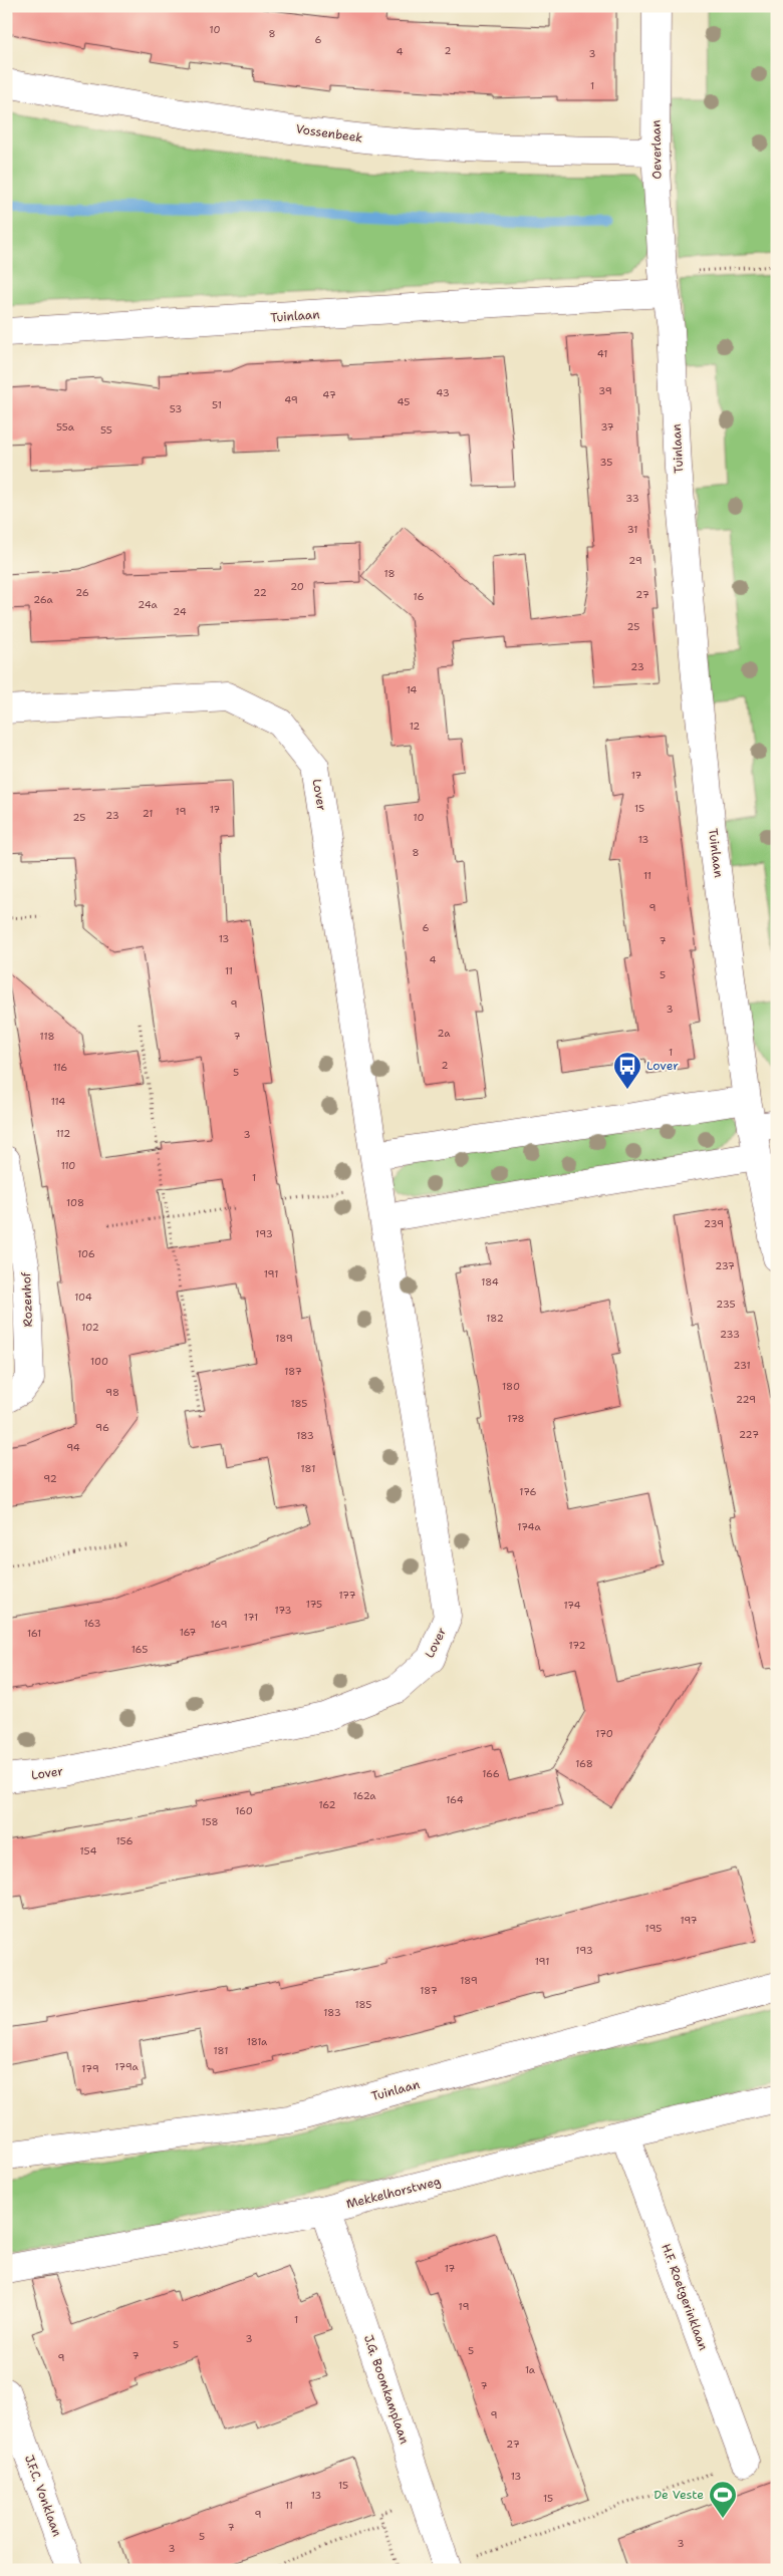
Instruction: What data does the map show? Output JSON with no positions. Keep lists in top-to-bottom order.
{
  "streets": {
    "street": [
      "Vossenbeek",
      "Oeverlaan",
      "Tuinlaan",
      "Lover",
      "Rozenhof",
      "Mekkelhorstweg",
      "H.F. Roetgerinklaan",
      "J.G. Boomkamplaan",
      "J.F.C. Vonklaan"
    ]
  },
  "crossings": [
    ["Vossenbeek", "Oeverlaan"],
    ["Oeverlaan", "Tuinlaan"],
    ["Mekkelhorstweg", "H.F. Roetgerinklaan"],
    ["Mekkelhorstweg", "J.G. Boomkamplaan"]
  ],
  "places": {
    "bus stop": ["Lover"],
    "sports": ["De Veste"]
  },
  "house_numbers": [
    "10",
    "8",
    "6",
    "2",
    "4",
    "3",
    "1",
    "41",
    "39",
    "43",
    "47",
    "49",
    "45",
    "51",
    "53",
    "55a",
    "37",
    "55",
    "35",
    "33",
    "31",
    "29",
    "18",
    "20",
    "26",
    "22",
    "27",
    "16",
    "26a",
    "24a",
    "24",
    "25",
    "23",
    "14",
    "12",
    "17",
    "15",
    "17",
    "19",
    "21",
    "23",
    "25",
    "10",
    "13",
    "8",
    "11",
    "9",
    "6",
    "13",
    "7",
    "4",
    "11",
    "5",
    "9",
    "3",
    "2a",
    "118",
    "7",
    "1",
    "2",
    "116",
    "5",
    "114",
    "112",
    "3",
    "110",
    "1",
    "108",
    "239",
    "193",
    "106",
    "237",
    "191",
    "184",
    "104",
    "235",
    "182",
    "102",
    "233",
    "189",
    "100",
    "231",
    "187",
    "180",
    "98",
    "229",
    "185",
    "178",
    "96",
    "227",
    "183",
    "94",
    "181",
    "92",
    "176",
    "174a",
    "177",
    "175",
    "174",
    "173",
    "171",
    "163",
    "169",
    "167",
    "161",
    "172",
    "165",
    "170",
    "168",
    "166",
    "162a",
    "164",
    "162",
    "160",
    "158",
    "156",
    "154",
    "197",
    "195",
    "193",
    "191",
    "189",
    "187",
    "185",
    "183",
    "181a",
    "181",
    "179a",
    "179",
    "17",
    "19",
    "1",
    "3",
    "5",
    "5",
    "7",
    "9",
    "1a",
    "7",
    "9",
    "27",
    "13",
    "15",
    "13",
    "15",
    "11",
    "9",
    "7",
    "5",
    "3",
    "3"
  ]
}
